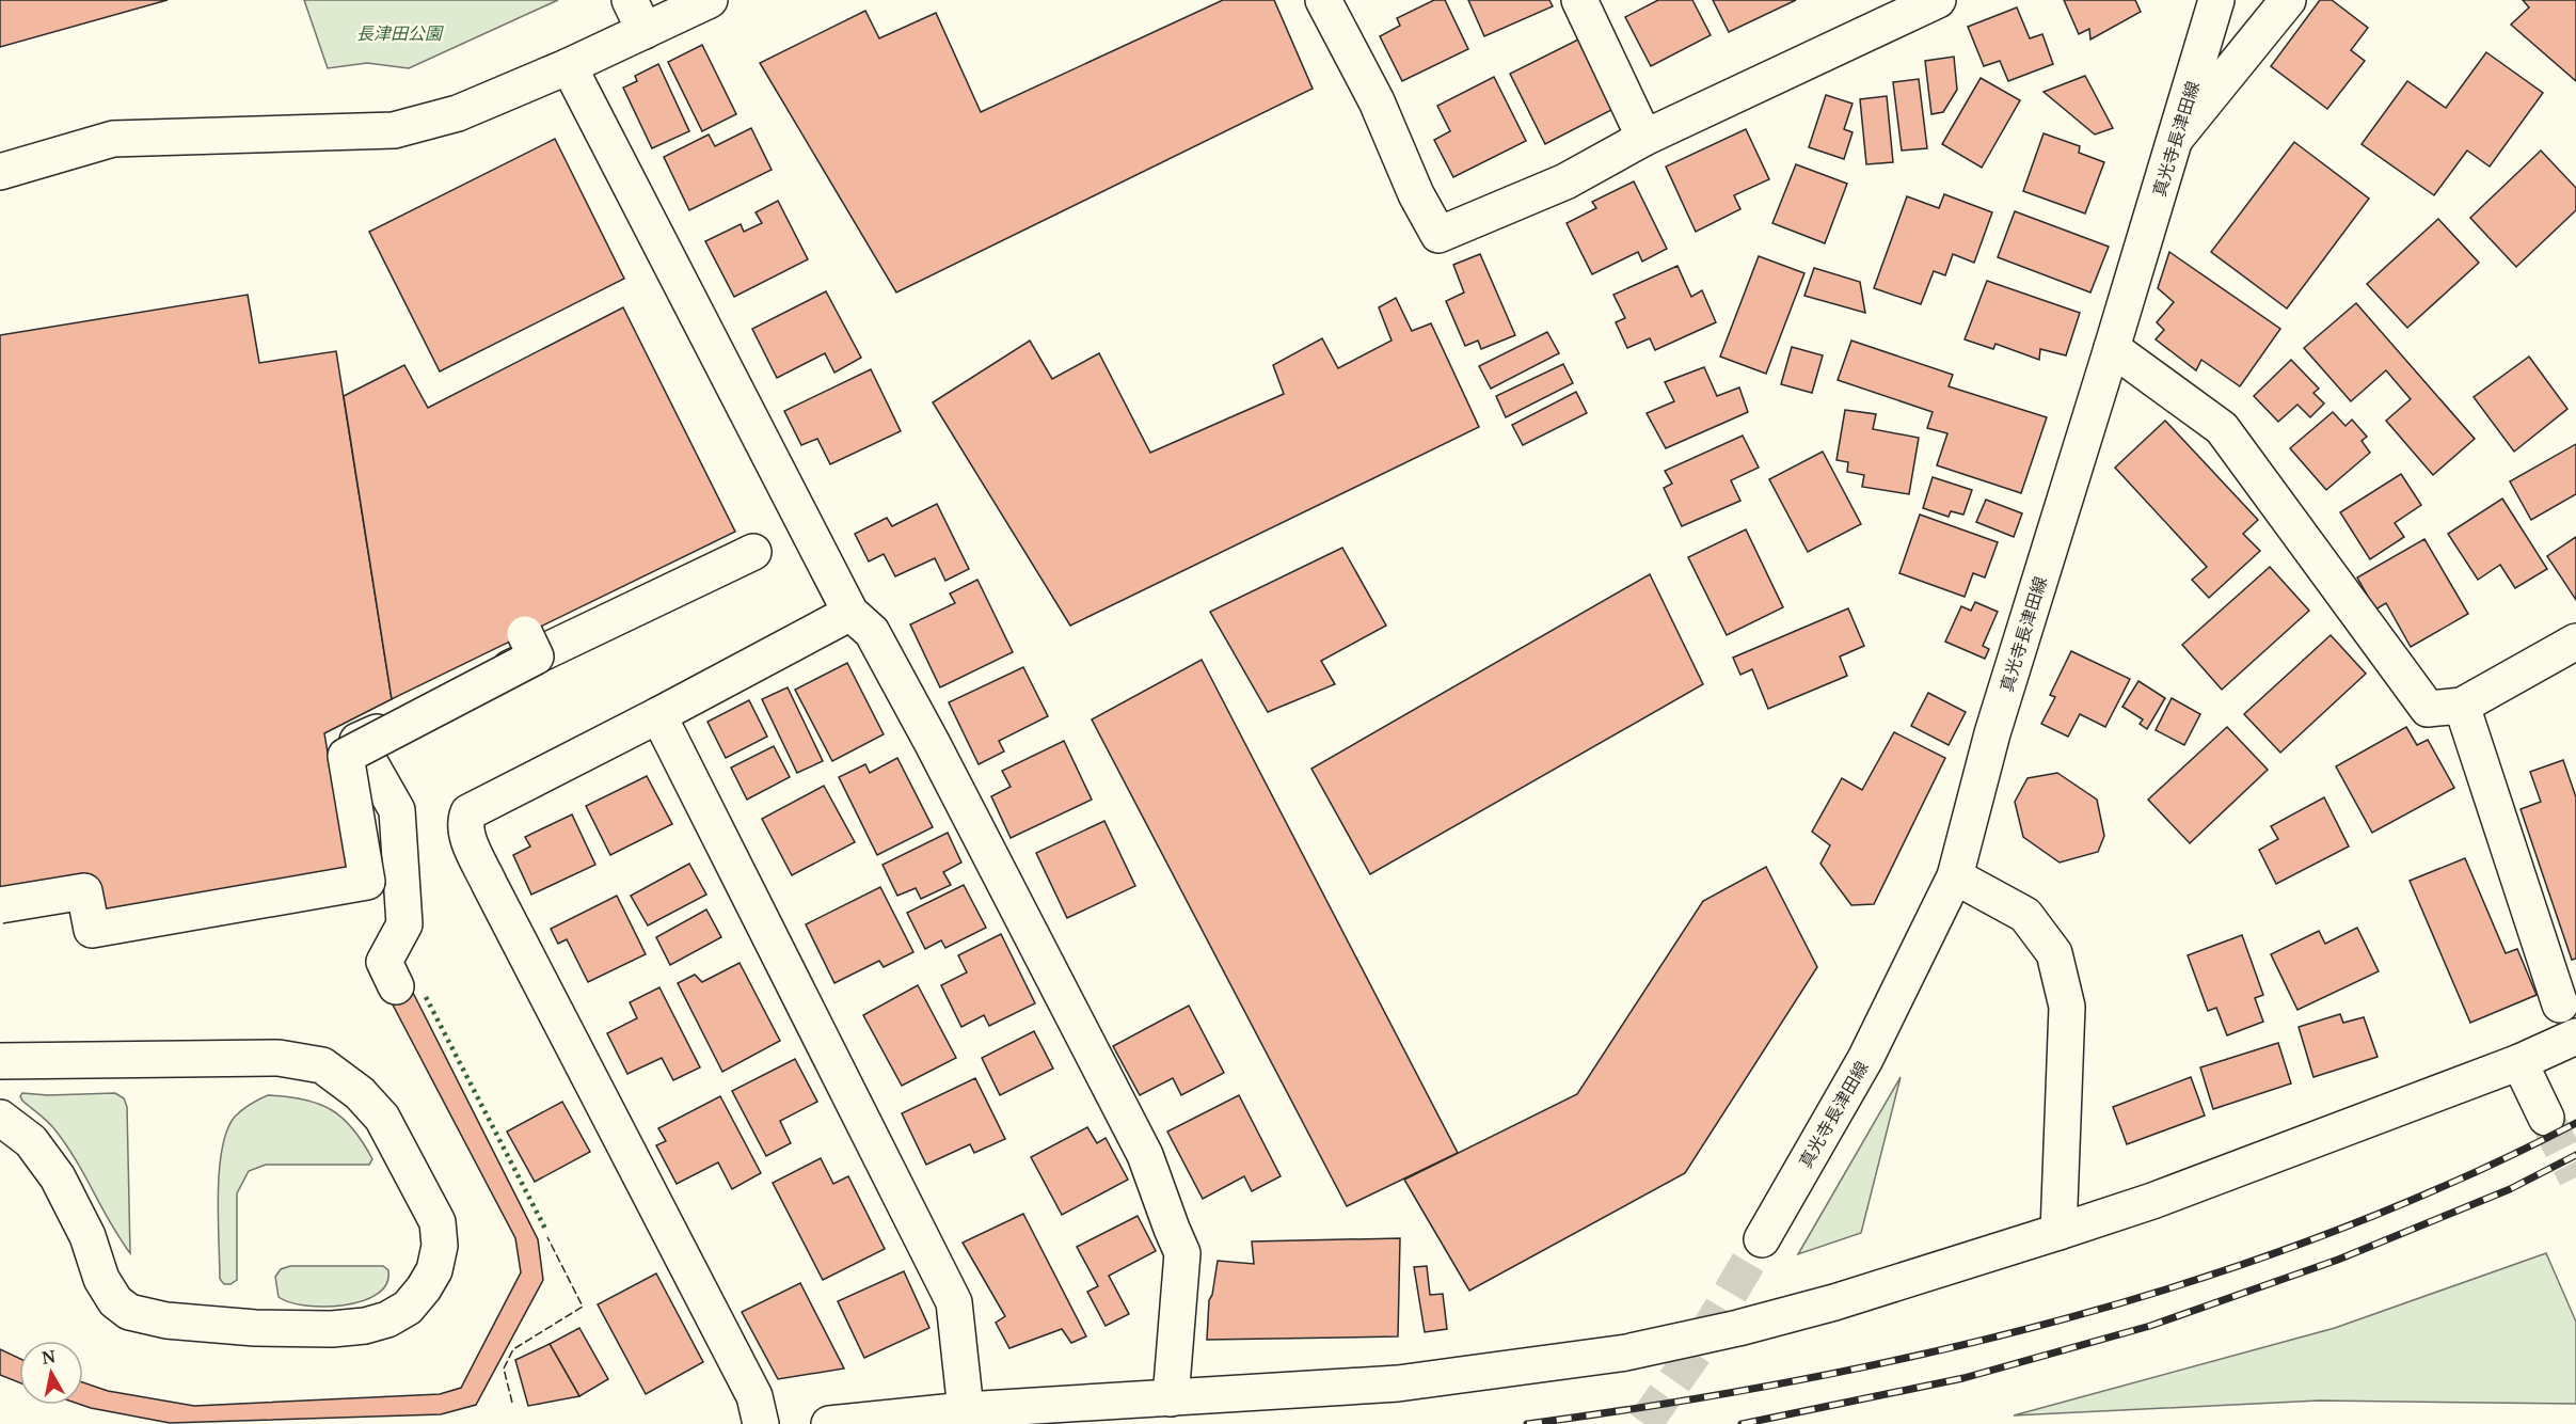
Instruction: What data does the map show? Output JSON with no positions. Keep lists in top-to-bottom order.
{
  "streets": {
    "street": ["真光寺長津田線"]
  },
  "parks": ["長津田公園"],
  "north": "top"
}
